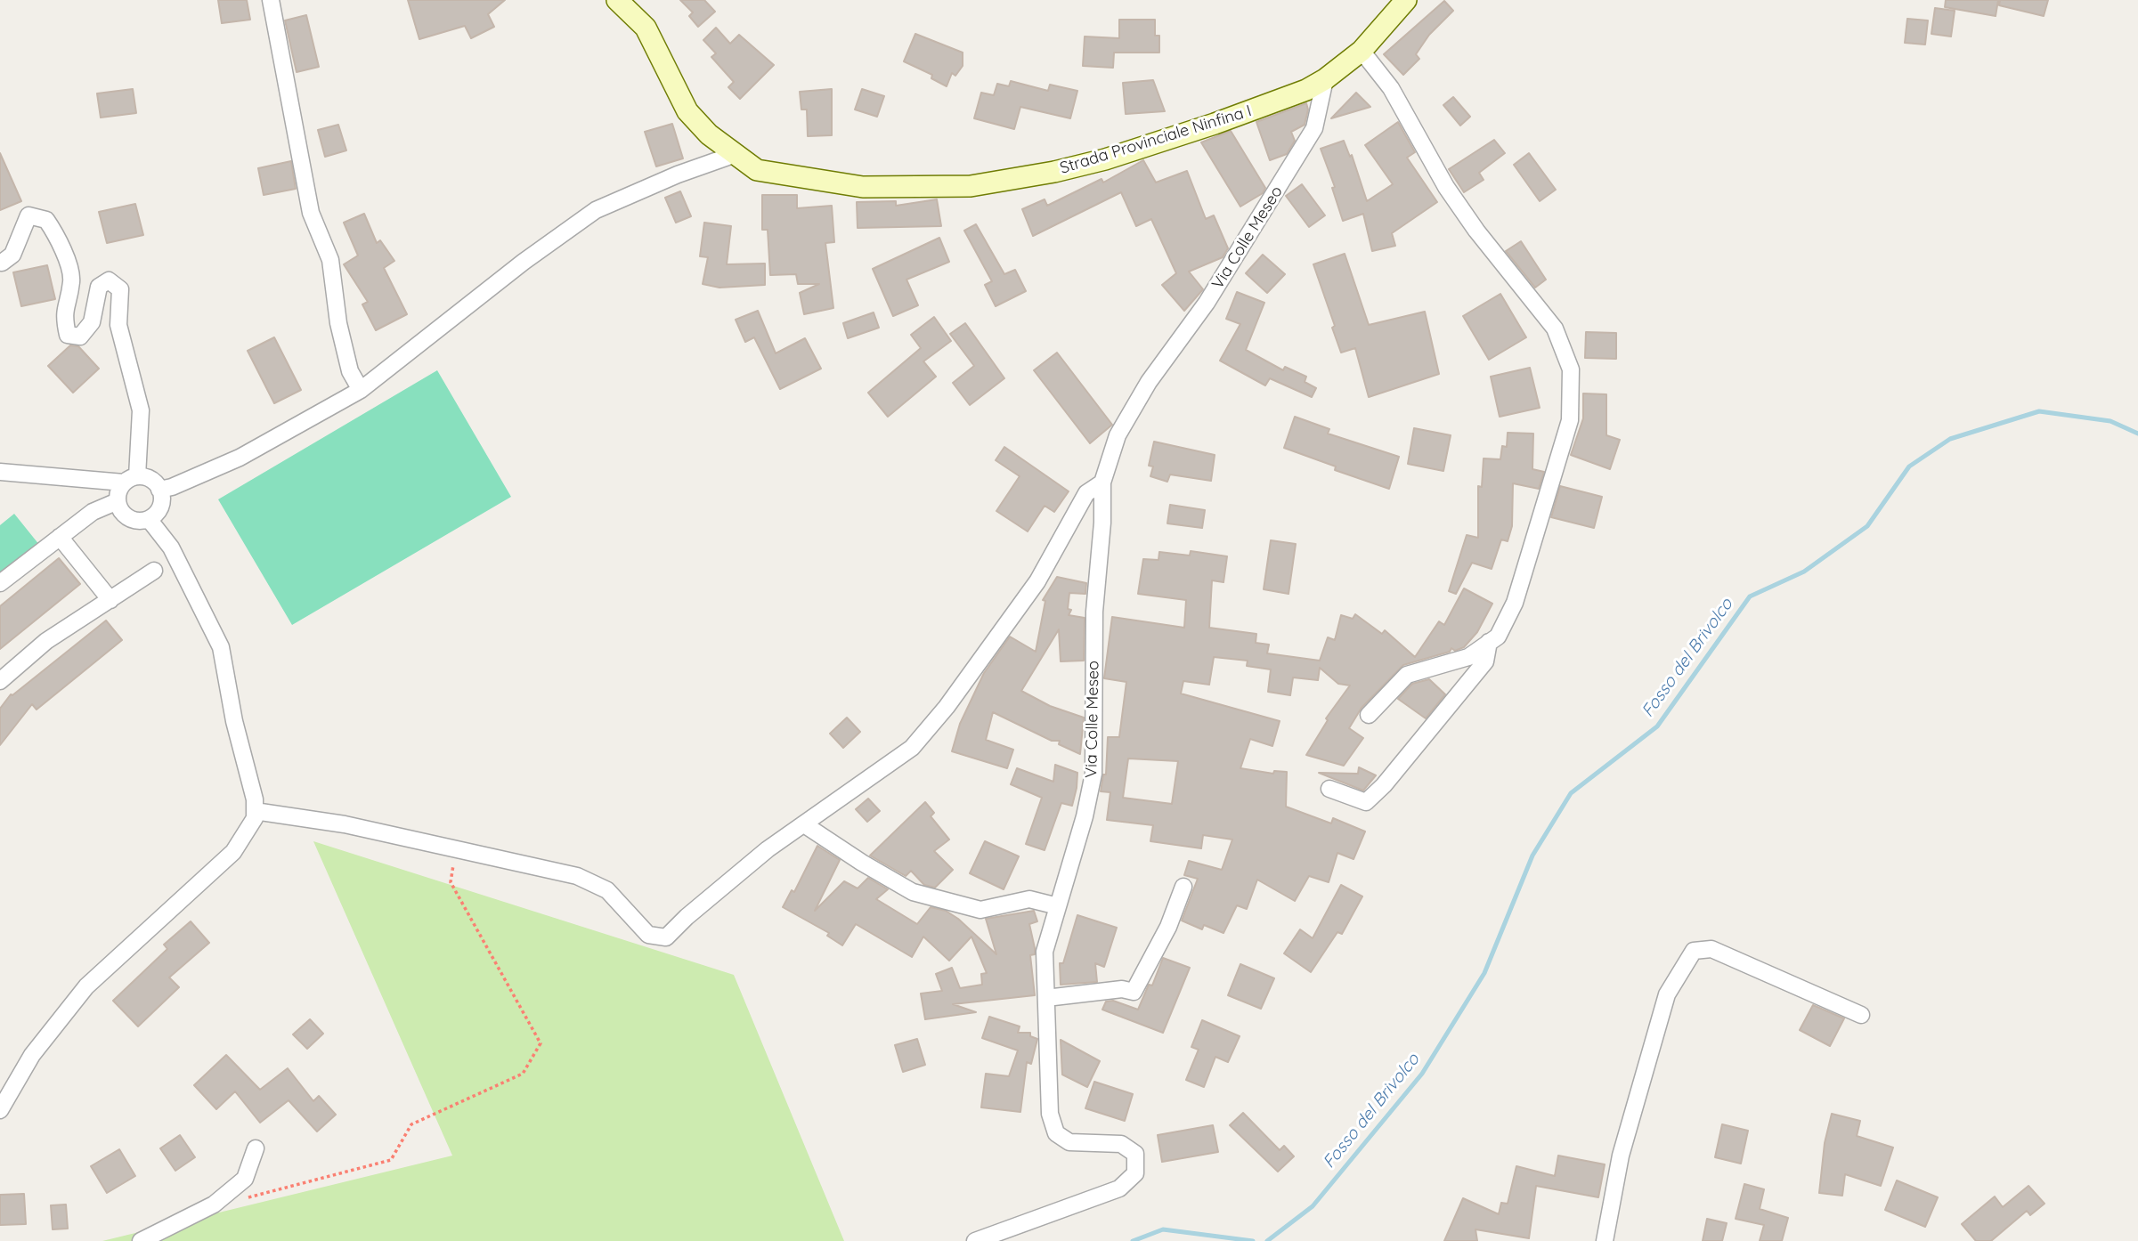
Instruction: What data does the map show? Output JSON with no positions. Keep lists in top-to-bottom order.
{
  "streets": {
    "street": ["Strada Provinciale Ninfina I", "Via Colle Meseo"]
  },
  "crossings": [
    ["Strada Provinciale Ninfina I", "Via Colle Meseo"]
  ],
  "water": ["Fosso del Brivolco"]
}
